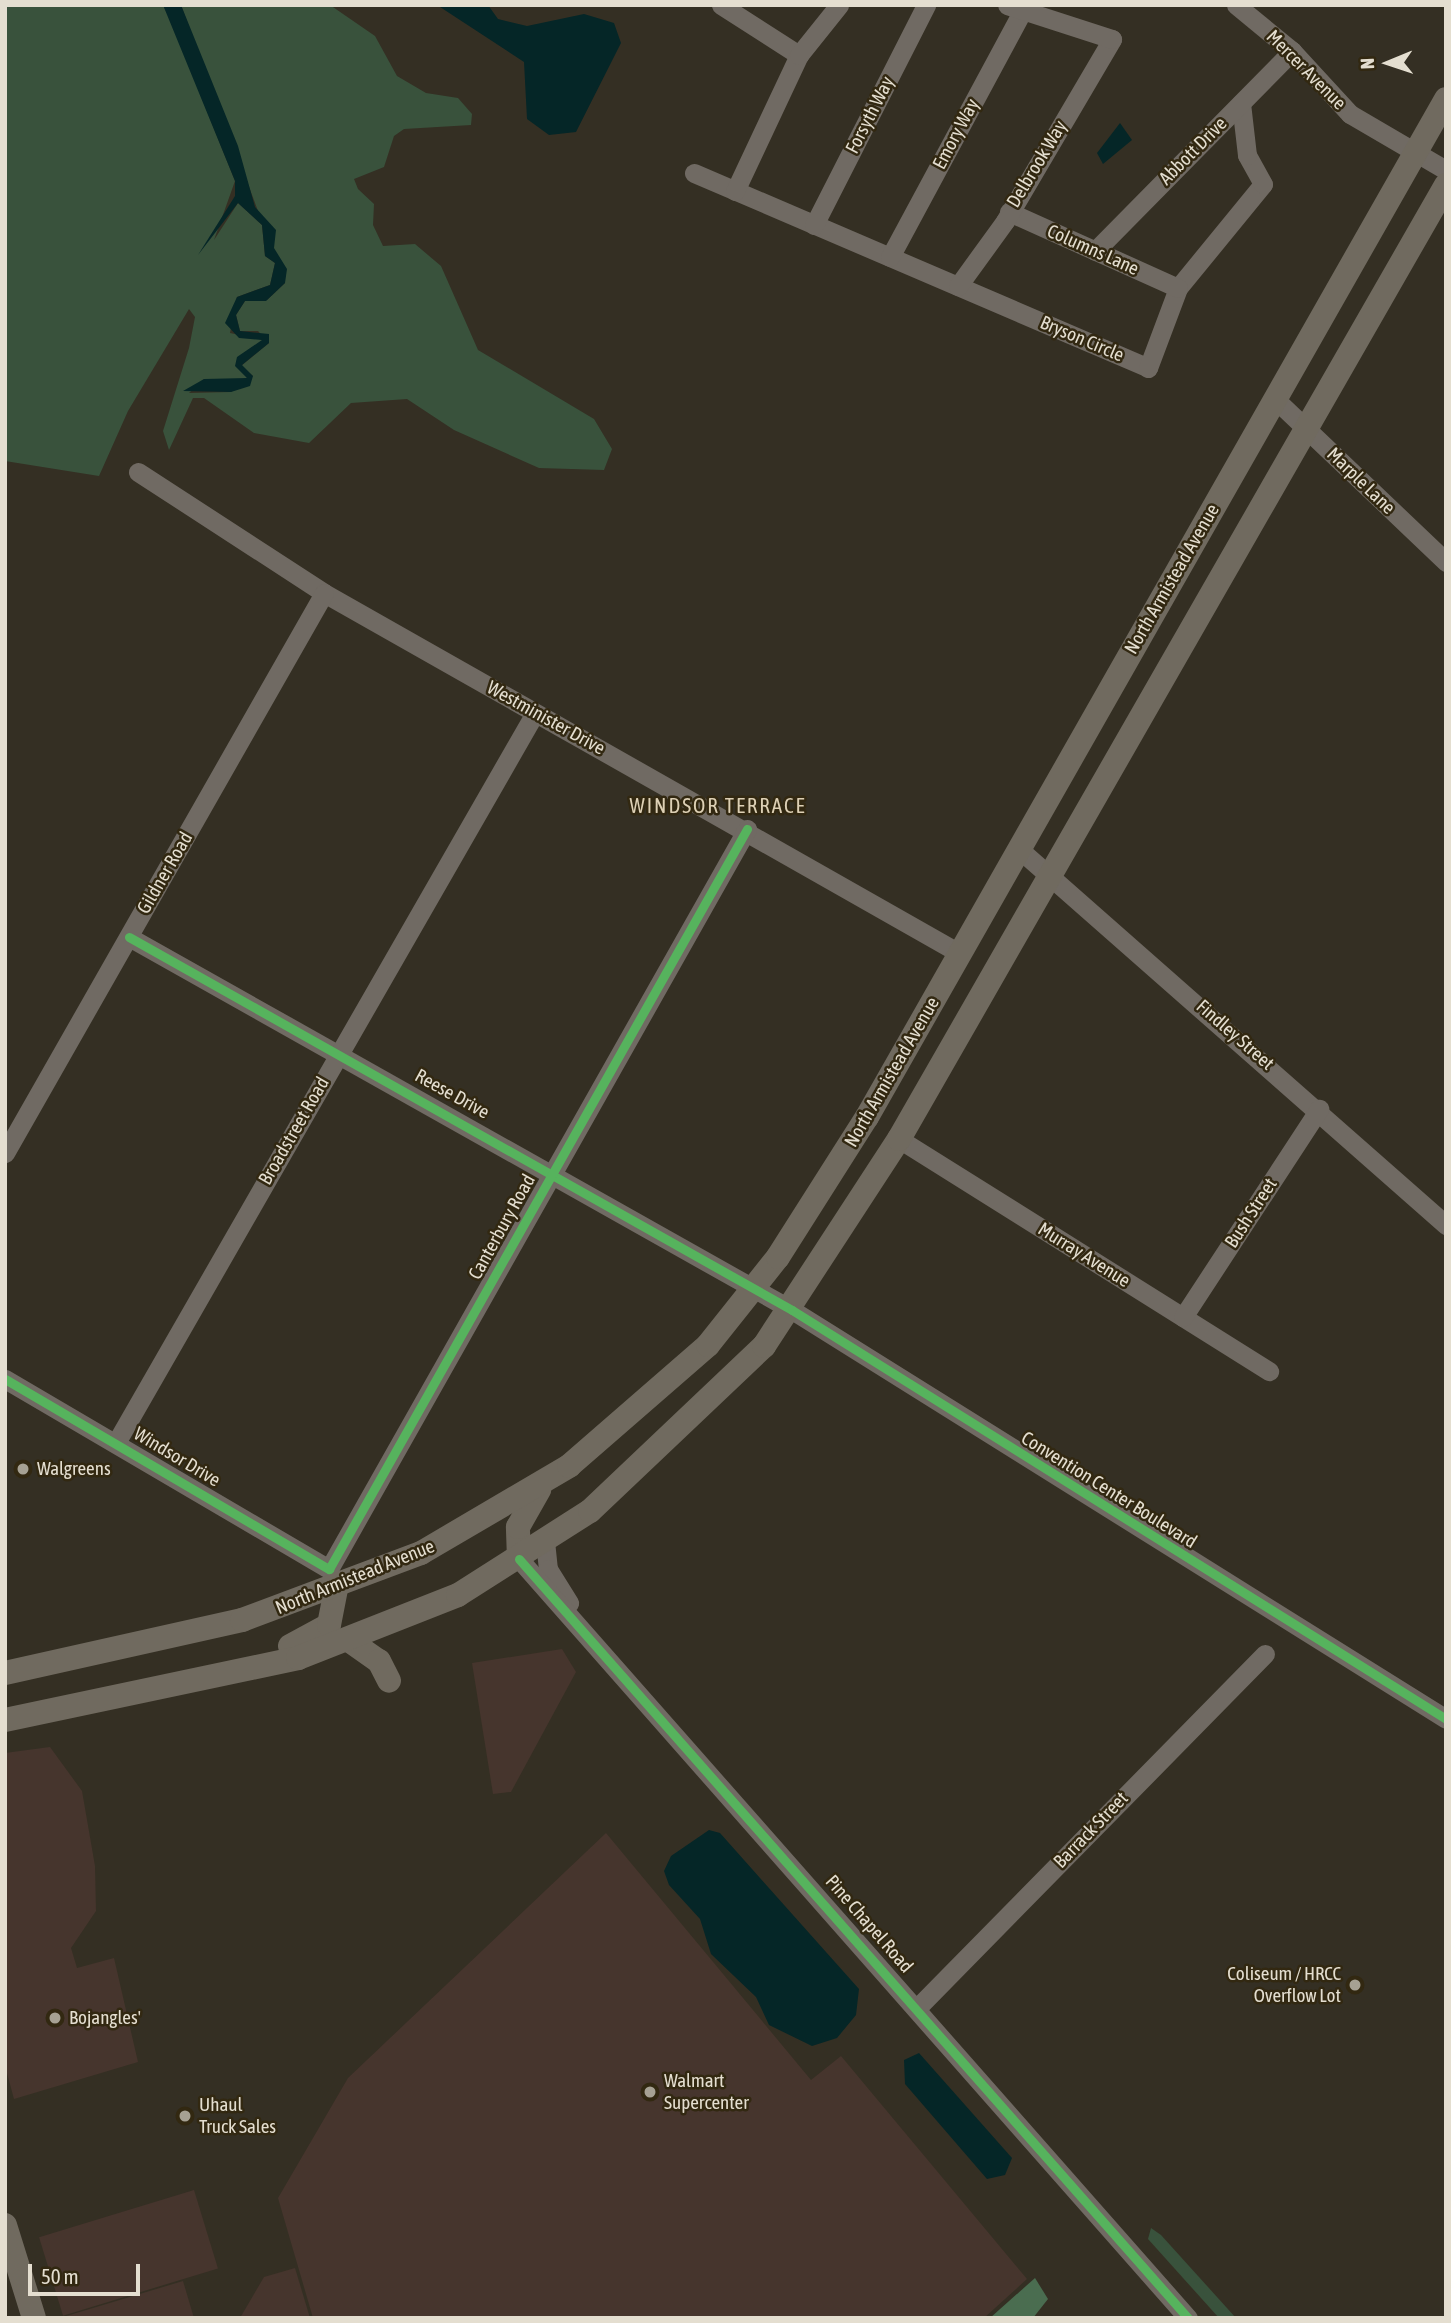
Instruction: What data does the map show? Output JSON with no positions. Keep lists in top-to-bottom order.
{
  "streets": {
    "main road": ["North Armistead Avenue"],
    "street": [
      "Mercer Avenue",
      "Forsyth Way",
      "Emory Way",
      "Abbott Drive",
      "Delbrook Way",
      "Columns Lane",
      "Bryson Circle",
      "Marple Lane",
      "Westminister Drive",
      "Gildner Road",
      "Findley Street",
      "Reese Drive",
      "Broadstreet Road",
      "Bush Street",
      "Canterbury Road",
      "Murray Avenue",
      "Windsor Drive",
      "Convention Center Boulevard",
      "Barrack Street",
      "Pine Chapel Road"
    ]
  },
  "crossings": [
    ["Mercer Avenue", "Abbott Drive"],
    ["Mercer Avenue", "North Armistead Avenue"],
    ["Forsyth Way", "Bryson Circle"],
    ["Emory Way", "Delbrook Way"],
    ["Emory Way", "Bryson Circle"],
    ["Abbott Drive", "Columns Lane"],
    ["Abbott Drive", "Bryson Circle"],
    ["Delbrook Way", "Columns Lane"],
    ["Delbrook Way", "Bryson Circle"],
    ["Columns Lane", "Bryson Circle"],
    ["Marple Lane", "North Armistead Avenue"],
    ["North Armistead Avenue", "Westminister Drive"],
    ["North Armistead Avenue", "Findley Street"],
    ["North Armistead Avenue", "Reese Drive"],
    ["North Armistead Avenue", "Canterbury Road"],
    ["North Armistead Avenue", "Murray Avenue"],
    ["North Armistead Avenue", "Windsor Drive"],
    ["North Armistead Avenue", "Convention Center Boulevard"],
    ["North Armistead Avenue", "Pine Chapel Road"],
    ["Westminister Drive", "Gildner Road"],
    ["Westminister Drive", "Broadstreet Road"],
    ["Westminister Drive", "Canterbury Road"],
    ["Gildner Road", "Reese Drive"],
    ["Findley Street", "Bush Street"],
    ["Reese Drive", "Broadstreet Road"],
    ["Reese Drive", "Canterbury Road"],
    ["Reese Drive", "Convention Center Boulevard"],
    ["Broadstreet Road", "Windsor Drive"],
    ["Bush Street", "Murray Avenue"],
    ["Canterbury Road", "Windsor Drive"],
    ["Barrack Street", "Pine Chapel Road"]
  ],
  "districts": ["WINDSOR TERRACE"],
  "places": [
    "Walgreens",
    "Coliseum / HRCC Overflow Lot",
    "Bojangles'",
    "Walmart Supercenter",
    "Uhaul Truck Sales"
  ],
  "scale_bar": "50 m",
  "north": "left"
}
